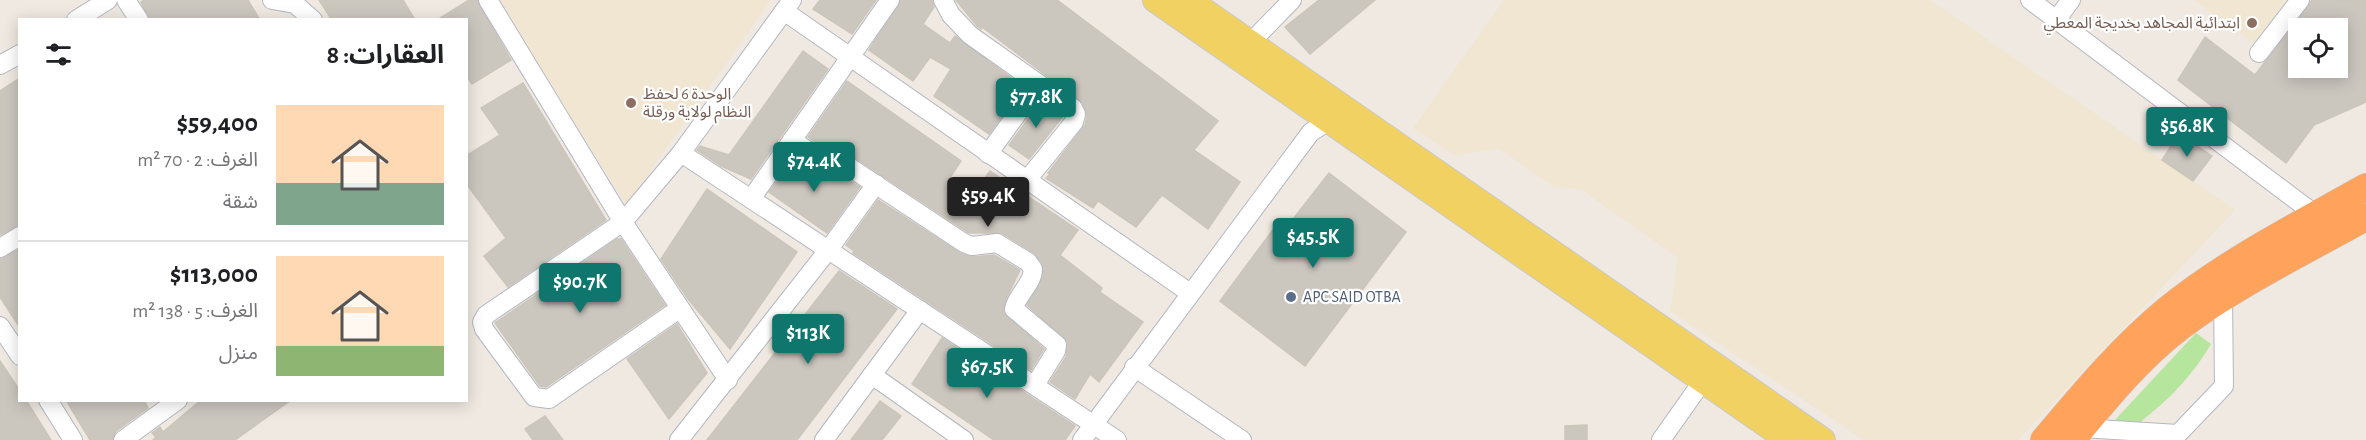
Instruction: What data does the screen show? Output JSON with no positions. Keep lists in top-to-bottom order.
{
  "places": ["ابتدائية المجاهد بخديجة المعطي", "الوحدة 6 لحفظ النظام لولاية ورقلة", "APC SAID OTBA"],
  "page": {
    "heading": "العقارات: 8",
    "price": [
      "$77.8K",
      "$56.8K",
      "$74.4K",
      "$59.4K",
      "$45.5K",
      "$90.7K",
      "$113K",
      "$67.5K"
    ],
    "list": [
      {
        "name": "$59,400",
        "note": "الغرف: 2 · 70 m² · شقة"
      },
      {
        "name": "$113,000",
        "note": "الغرف: 5 · 138 m² · منزل"
      }
    ]
  }
}
